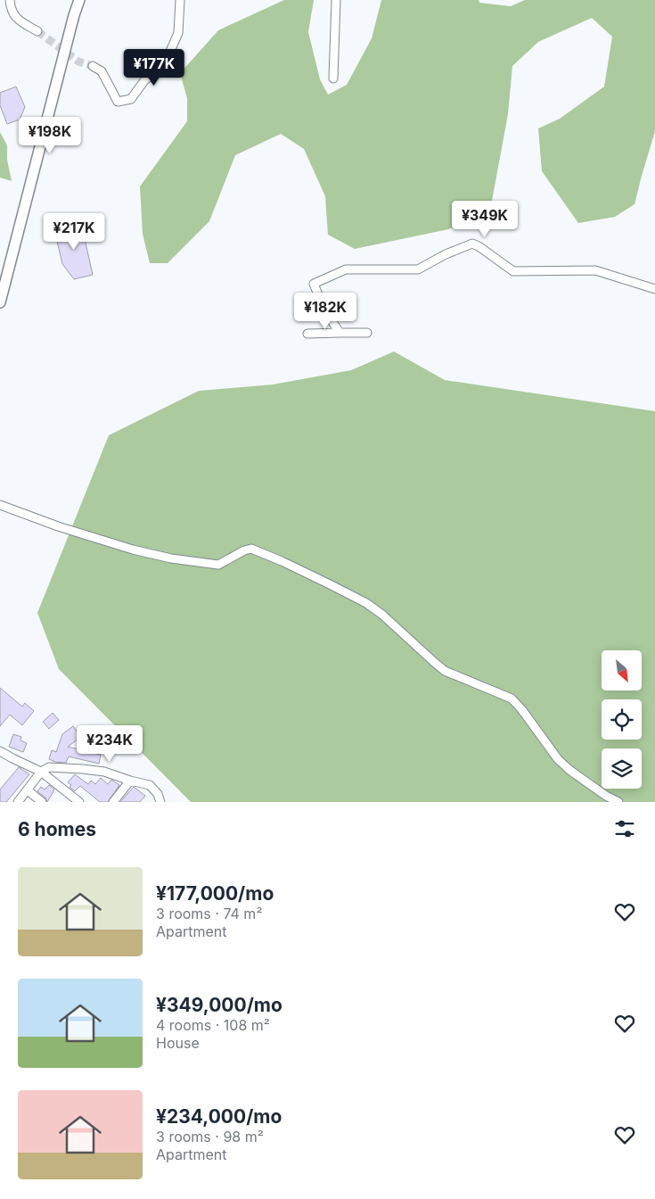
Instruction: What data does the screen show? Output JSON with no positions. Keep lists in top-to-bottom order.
{
  "north": "bottom right",
  "page": {
    "price": [
      "¥177K",
      "¥198K",
      "¥349K",
      "¥217K",
      "¥182K",
      "¥234K"
    ],
    "heading": "6 homes",
    "list": [
      {
        "name": "¥177,000/mo",
        "note": "3 rooms · 74 m² · Apartment"
      },
      {
        "name": "¥349,000/mo",
        "note": "4 rooms · 108 m² · House"
      },
      {
        "name": "¥234,000/mo",
        "note": "3 rooms · 98 m² · Apartment"
      }
    ]
  }
}
